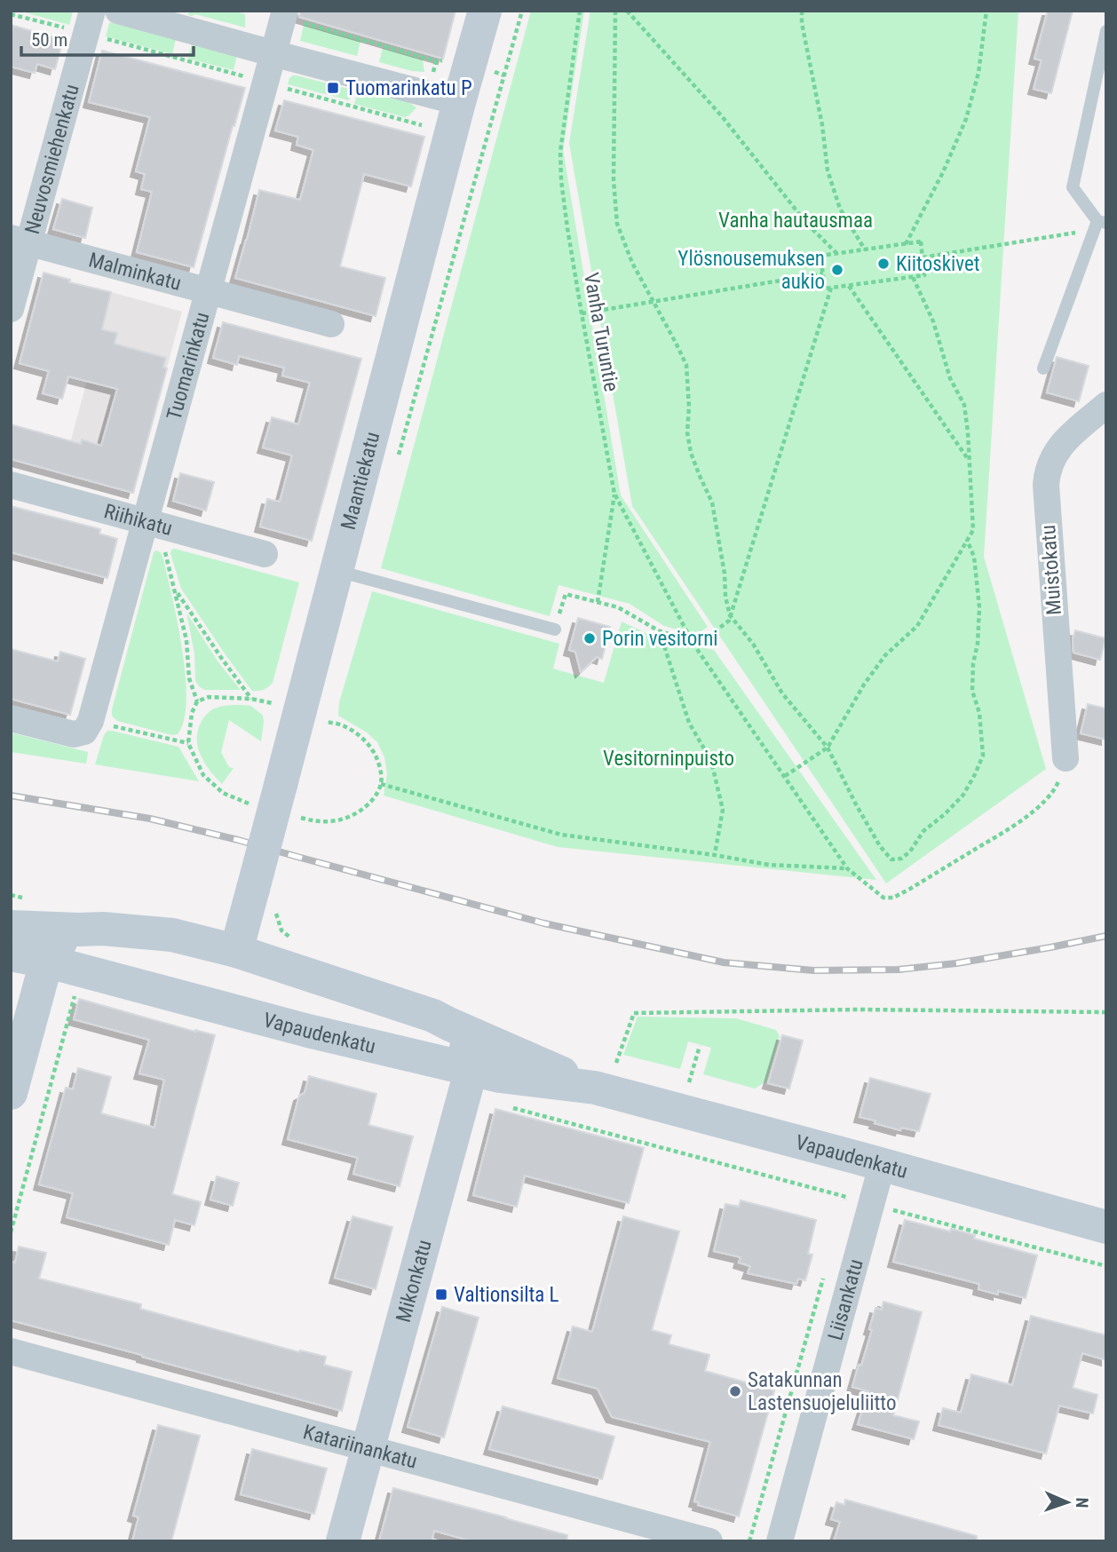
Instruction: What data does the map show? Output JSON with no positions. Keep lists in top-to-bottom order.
{
  "streets": {
    "main road": ["Maantiekatu", "Vapaudenkatu", "Mikonkatu"],
    "street": [
      "Neuvosmiehenkatu",
      "Malminkatu",
      "Tuomarinkatu",
      "Riihikatu",
      "Muistokatu",
      "Liisankatu",
      "Katariinankatu"
    ],
    "path": ["Vanha Turuntie"]
  },
  "crossings": [
    ["Neuvosmiehenkatu", "Malminkatu"],
    ["Malminkatu", "Tuomarinkatu"],
    ["Vanha Turuntie", "Muistokatu"],
    ["Tuomarinkatu", "Riihikatu"],
    ["Maantiekatu", "Vapaudenkatu"],
    ["Vapaudenkatu", "Mikonkatu"],
    ["Vapaudenkatu", "Liisankatu"],
    ["Mikonkatu", "Katariinankatu"]
  ],
  "parks": ["Vanha hautausmaa", "Vesitorninpuisto"],
  "places": {
    "transit": ["Tuomarinkatu P", "Valtionsilta L"],
    "other": [
      "Kiitoskivet",
      "Ylösnousemuksen aukio",
      "Porin vesitorni",
      "Satakunnan Lastensuojeluliitto"
    ]
  },
  "scale_bar": "50 m",
  "north": "right"
}
